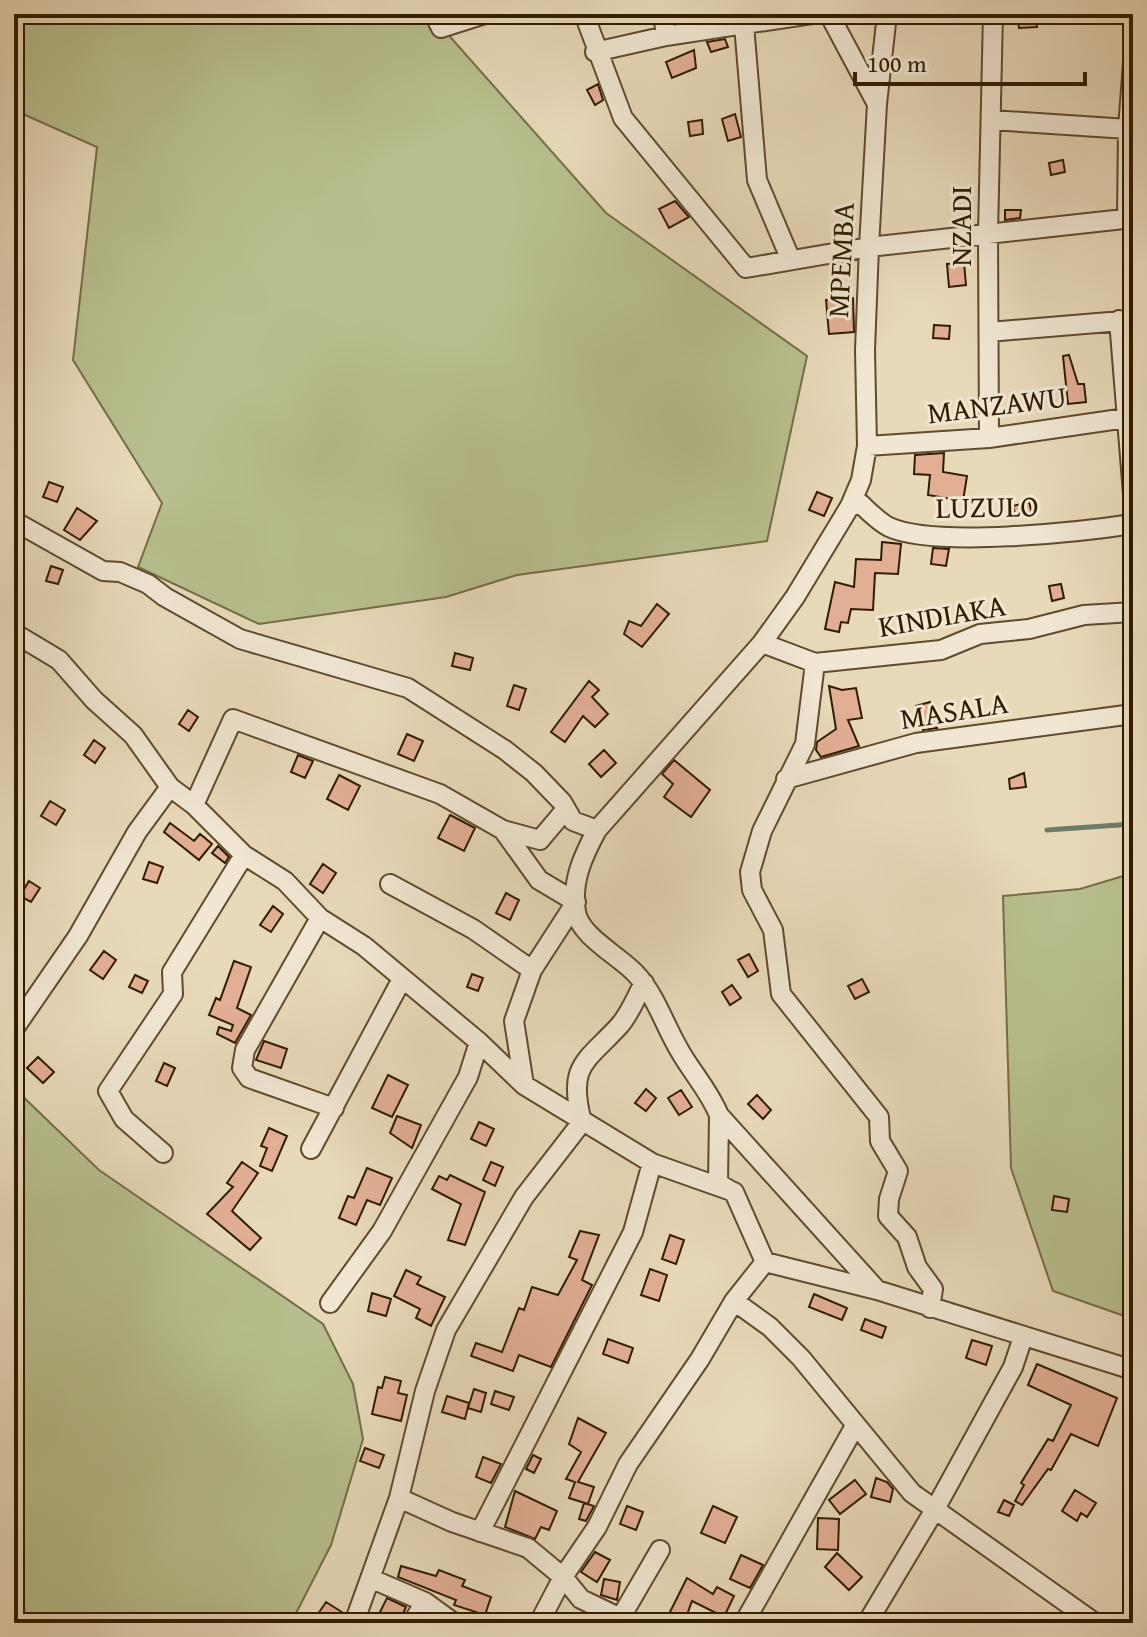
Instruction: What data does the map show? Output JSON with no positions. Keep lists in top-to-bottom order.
{
  "streets": {
    "street": [
      "NZADI",
      "MPEMBA",
      "MANZAWU",
      "LUZULO",
      "KINDIAKA",
      "MASALA"
    ]
  },
  "crossings": [
    ["NZADI", "MANZAWU"],
    ["MPEMBA", "MANZAWU"],
    ["MPEMBA", "LUZULO"],
    ["MPEMBA", "KINDIAKA"]
  ],
  "scale_bar": "100 m"
}
